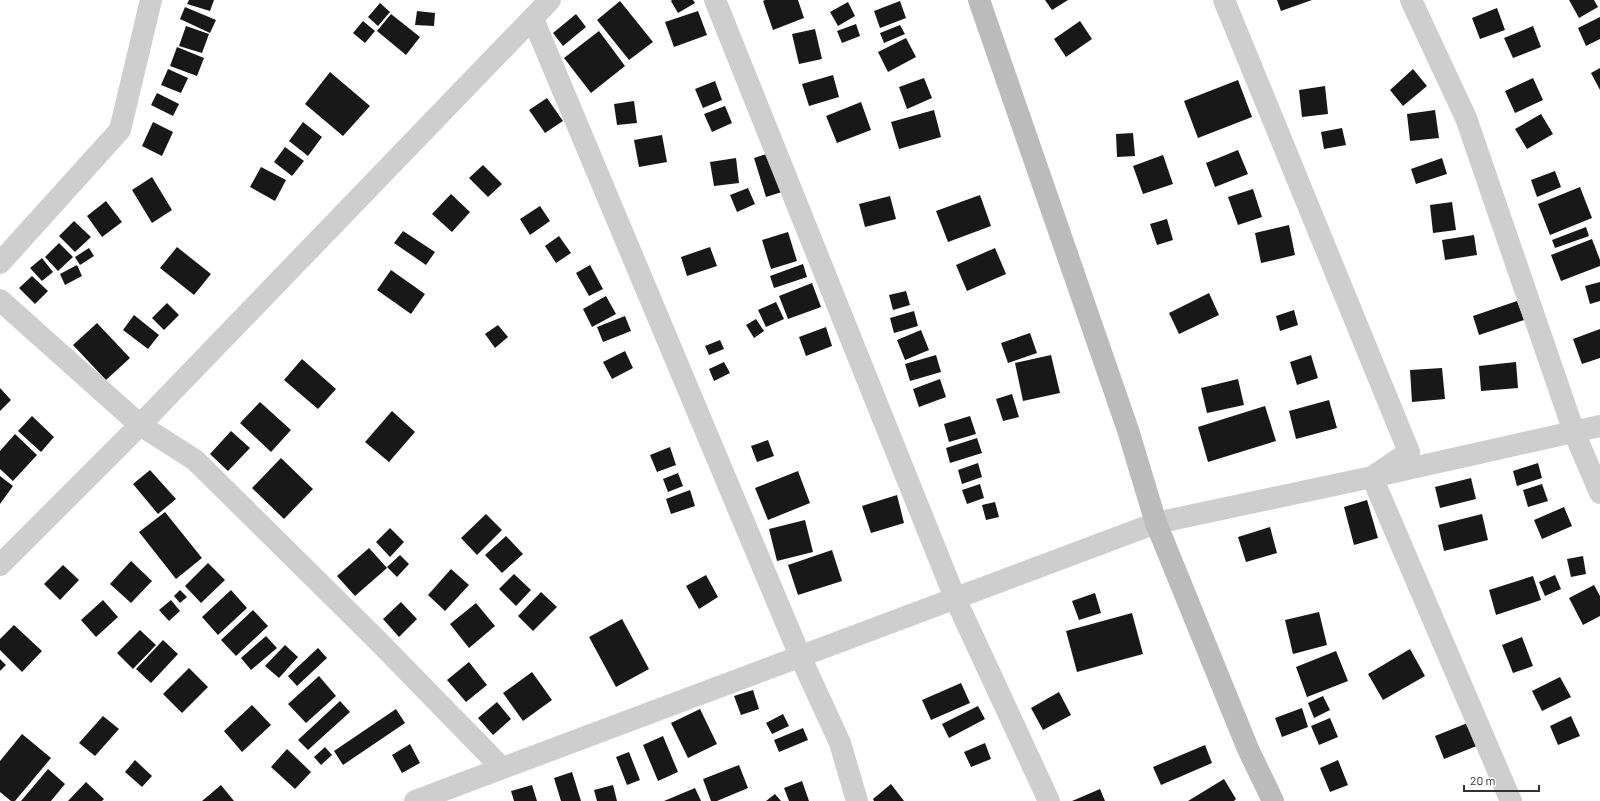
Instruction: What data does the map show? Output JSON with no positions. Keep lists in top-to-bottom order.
{
  "scale_bar": "20 m"
}
